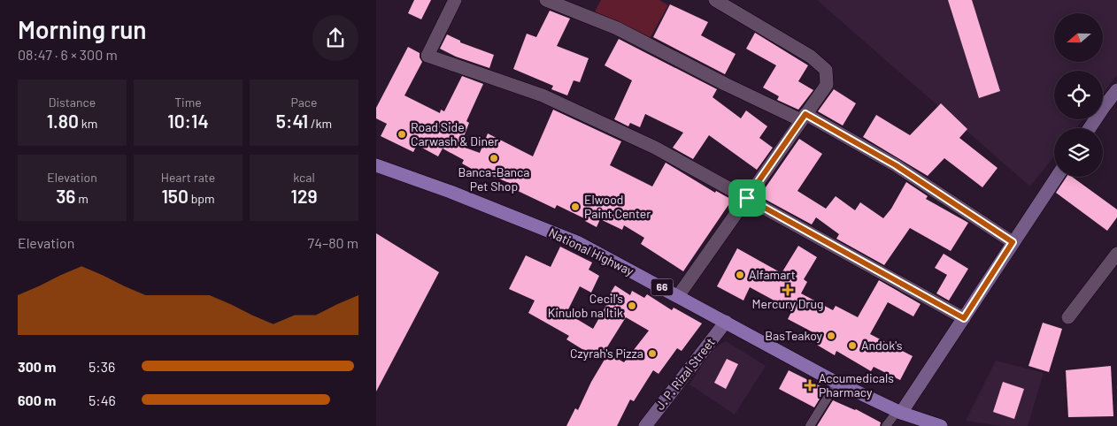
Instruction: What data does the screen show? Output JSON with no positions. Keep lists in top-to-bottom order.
{
  "streets": {
    "main road": ["National Highway", "66"],
    "street": ["J. P. Rizal Street"]
  },
  "crossings": [
    ["National Highway", "J. P. Rizal Street"]
  ],
  "places": {
    "other": [
      "Road Side Carwash & Diner",
      "Banca-Banca Pet Shop",
      "Elwood Paint Center",
      "Alfamart",
      "Cecil's Kinulob na Itik",
      "BasTeakoy",
      "Andok's",
      "Czyrah's Pizza"
    ],
    "health": ["Mercury Drug", "Accumedicals Pharmacy"]
  },
  "north": "left",
  "page": {
    "heading": ["Morning run", "08:47 · 6 × 300 m"],
    "stats": [
      ["Distance", "1.80 km"],
      ["Time", "10:14"],
      ["Pace", "5:41 /km"],
      ["Elevation", "36 m"],
      ["Heart rate", "150 bpm"],
      ["kcal", "129"]
    ],
    "chart": ["Elevation", "74–80 m"],
    "list": [
      {
        "name": "300 m",
        "note": "5:36"
      },
      {
        "name": "600 m",
        "note": "5:46"
      }
    ]
  }
}
